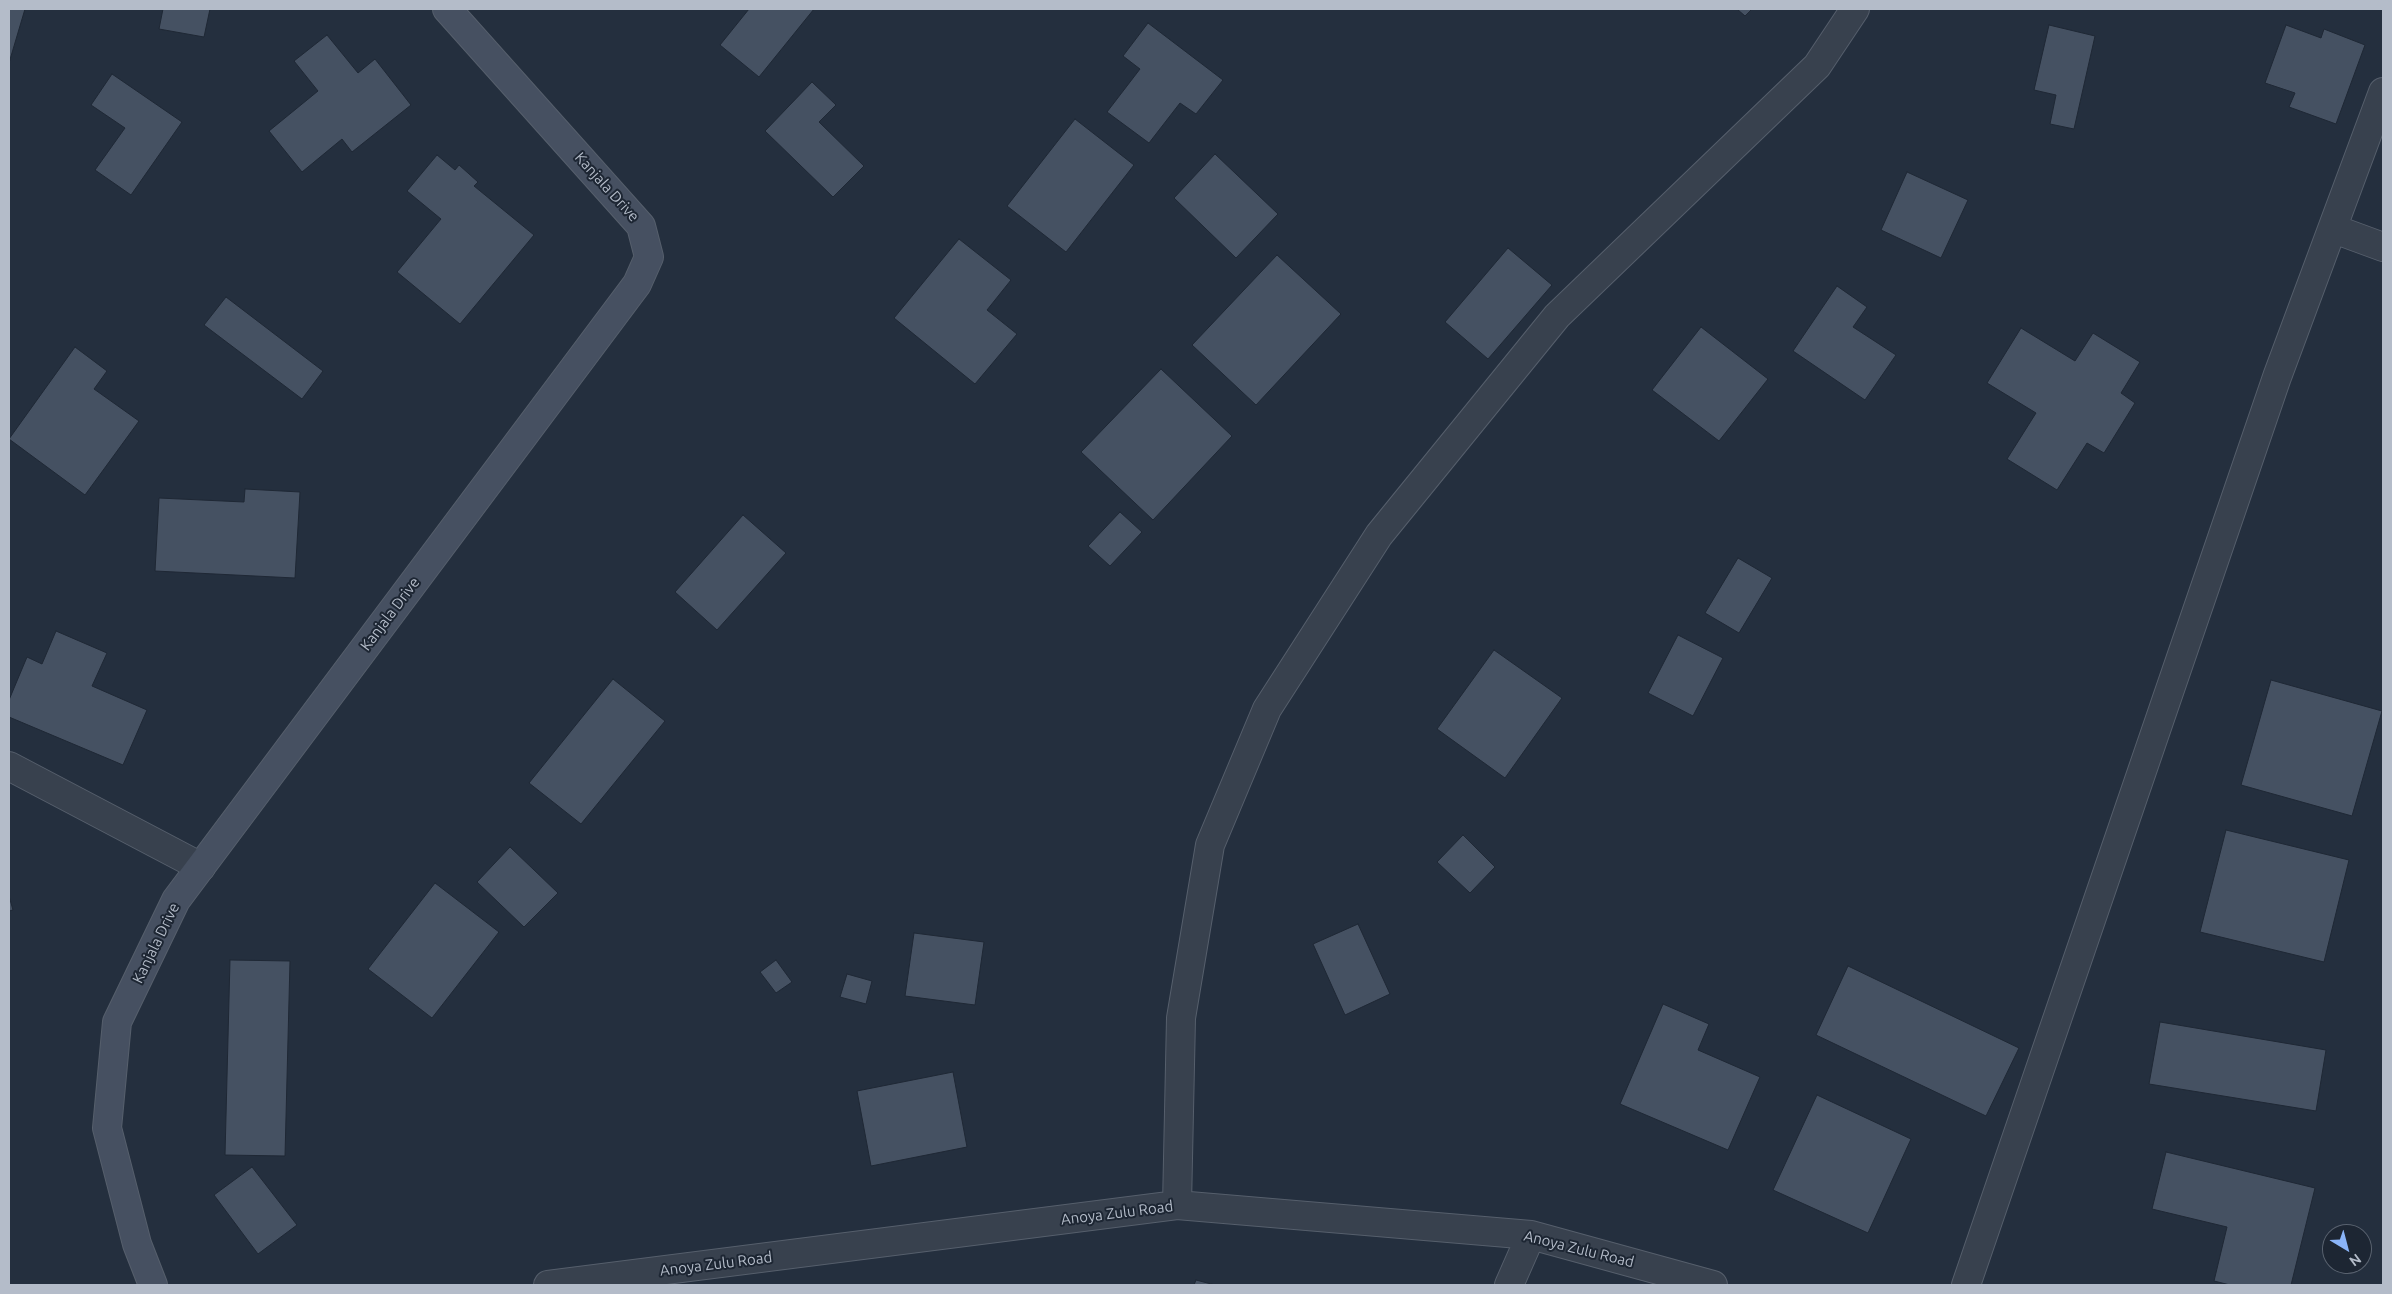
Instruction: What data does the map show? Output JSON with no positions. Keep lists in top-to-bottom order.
{
  "streets": {
    "street": ["Kanjala Drive", "Anoya Zulu Road"]
  },
  "north": "bottom right"
}
